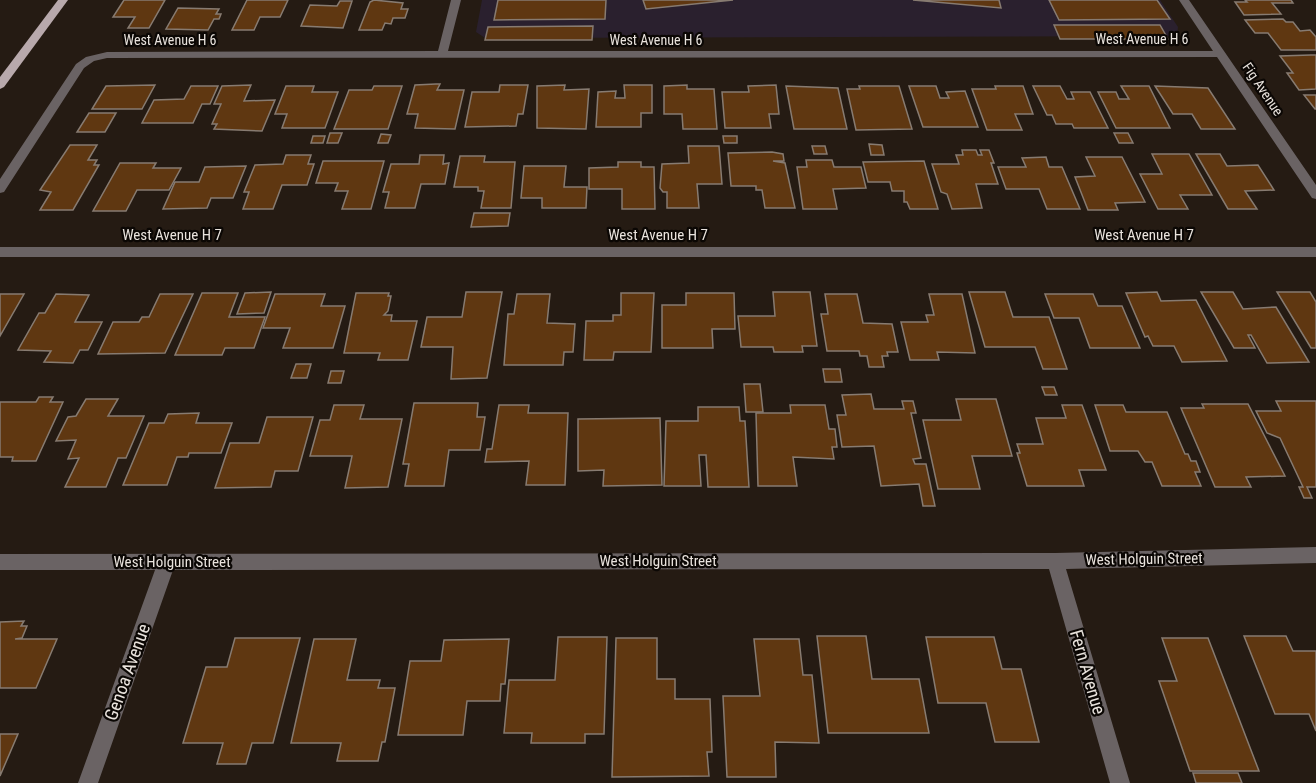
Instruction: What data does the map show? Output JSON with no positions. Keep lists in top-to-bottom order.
{
  "streets": {
    "street": [
      "West Avenue H 6",
      "Fig Avenue",
      "West Avenue H 7",
      "West Holguin Street",
      "Genoa Avenue",
      "Fern Avenue"
    ]
  },
  "crossings": [
    ["West Avenue H 6", "Fig Avenue"],
    ["West Holguin Street", "Genoa Avenue"],
    ["West Holguin Street", "Fern Avenue"]
  ]
}
